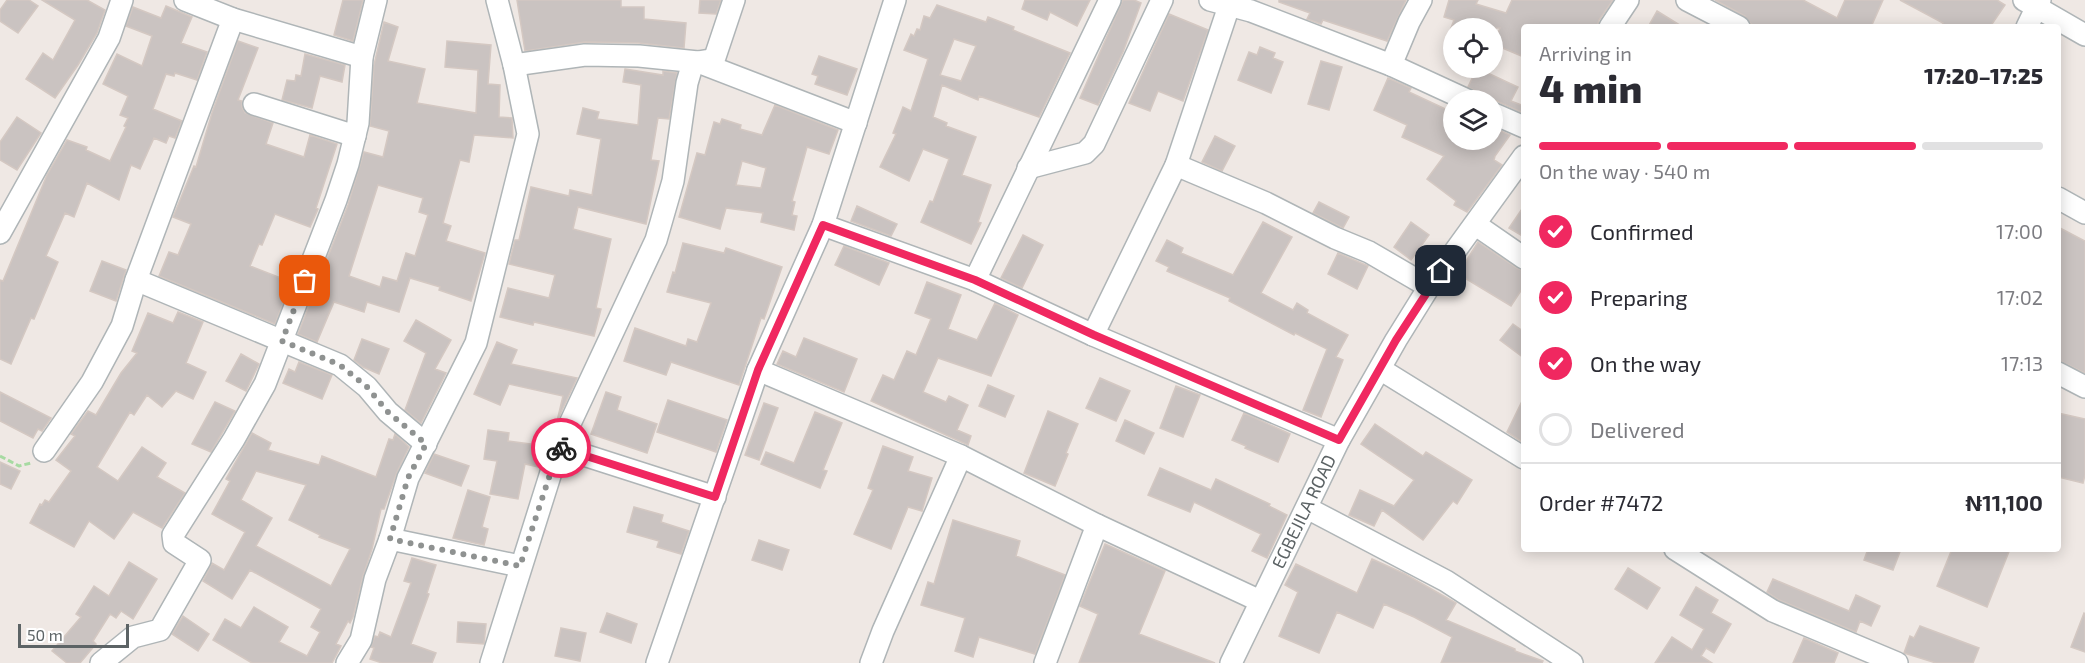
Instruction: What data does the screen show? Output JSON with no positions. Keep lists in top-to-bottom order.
{
  "streets": {
    "street": ["EGBEJILA ROAD"]
  },
  "scale_bar": "50 m",
  "page": {
    "heading": ["4 min", "Arriving in", "17:20–17:25"],
    "panel": ["Order #7472", "₦11,100"],
    "bar": "On the way · 540 m",
    "list": [
      ["Confirmed", "17:00"],
      ["Preparing", "17:02"],
      ["On the way", "17:13"],
      "Delivered"
    ],
    "scale": "50 m"
  }
}
